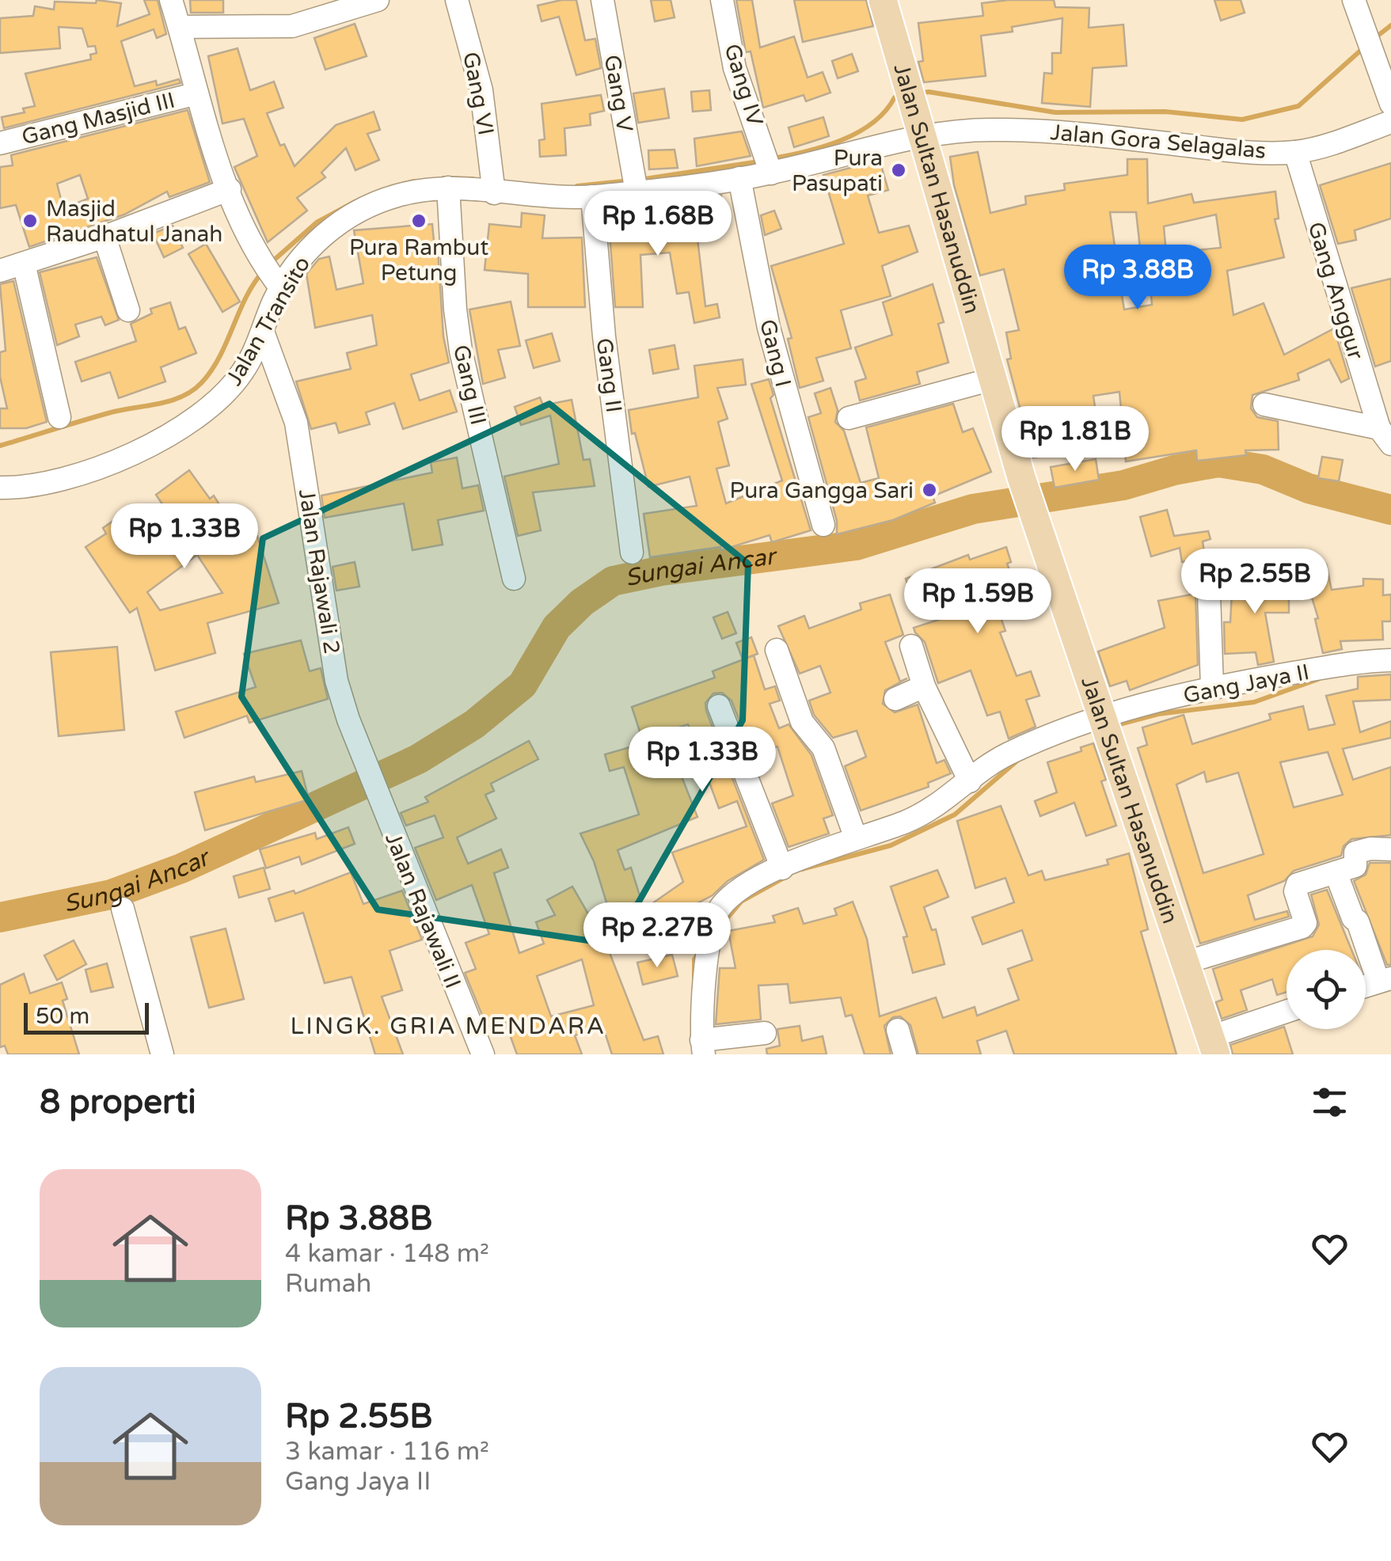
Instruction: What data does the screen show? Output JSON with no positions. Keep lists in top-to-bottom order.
{
  "streets": {
    "main road": ["Jalan Sultan Hasanuddin"],
    "street": [
      "Gang IV",
      "Gang VI",
      "Gang V",
      "Gang Masjid III",
      "Jalan Gora Selagalas",
      "Gang Anggur",
      "Jalan Transito",
      "Gang I",
      "Gang II",
      "Gang III",
      "Jalan Rajawali 2",
      "Gang Jaya II",
      "Jalan Rajawali II"
    ]
  },
  "crossings": [
    ["Gang IV", "Jalan Transito"],
    ["Gang VI", "Jalan Transito"],
    ["Gang V", "Jalan Transito"],
    ["Jalan Gora Selagalas", "Jalan Sultan Hasanuddin"],
    ["Jalan Gora Selagalas", "Gang Anggur"],
    ["Jalan Gora Selagalas", "Jalan Transito"],
    ["Jalan Sultan Hasanuddin", "Jalan Transito"],
    ["Jalan Sultan Hasanuddin", "Gang Jaya II"],
    ["Jalan Transito", "Gang I"],
    ["Jalan Transito", "Gang II"],
    ["Jalan Transito", "Gang III"],
    ["Jalan Transito", "Jalan Rajawali 2"],
    ["Jalan Rajawali 2", "Jalan Rajawali II"]
  ],
  "districts": ["LINGK. GRIA MENDARA"],
  "water": ["Sungai Ancar"],
  "places": [
    "Pura Pasupati",
    "Masjid Raudhatul Janah",
    "Pura Rambut Petung",
    "Pura Gangga Sari"
  ],
  "scale_bar": "50 m",
  "page": {
    "price": [
      "Rp 1.68B",
      "Rp 3.88B",
      "Rp 1.81B",
      "Rp 1.33B",
      "Rp 2.55B",
      "Rp 1.59B",
      "Rp 1.33B",
      "Rp 2.27B"
    ],
    "scale": "50 m",
    "heading": "8 properti",
    "list": [
      {
        "name": "Rp 3.88B",
        "note": "4 kamar · 148 m² · Rumah"
      },
      {
        "name": "Rp 2.55B",
        "note": "3 kamar · 116 m² · Gang Jaya II"
      }
    ]
  }
}
